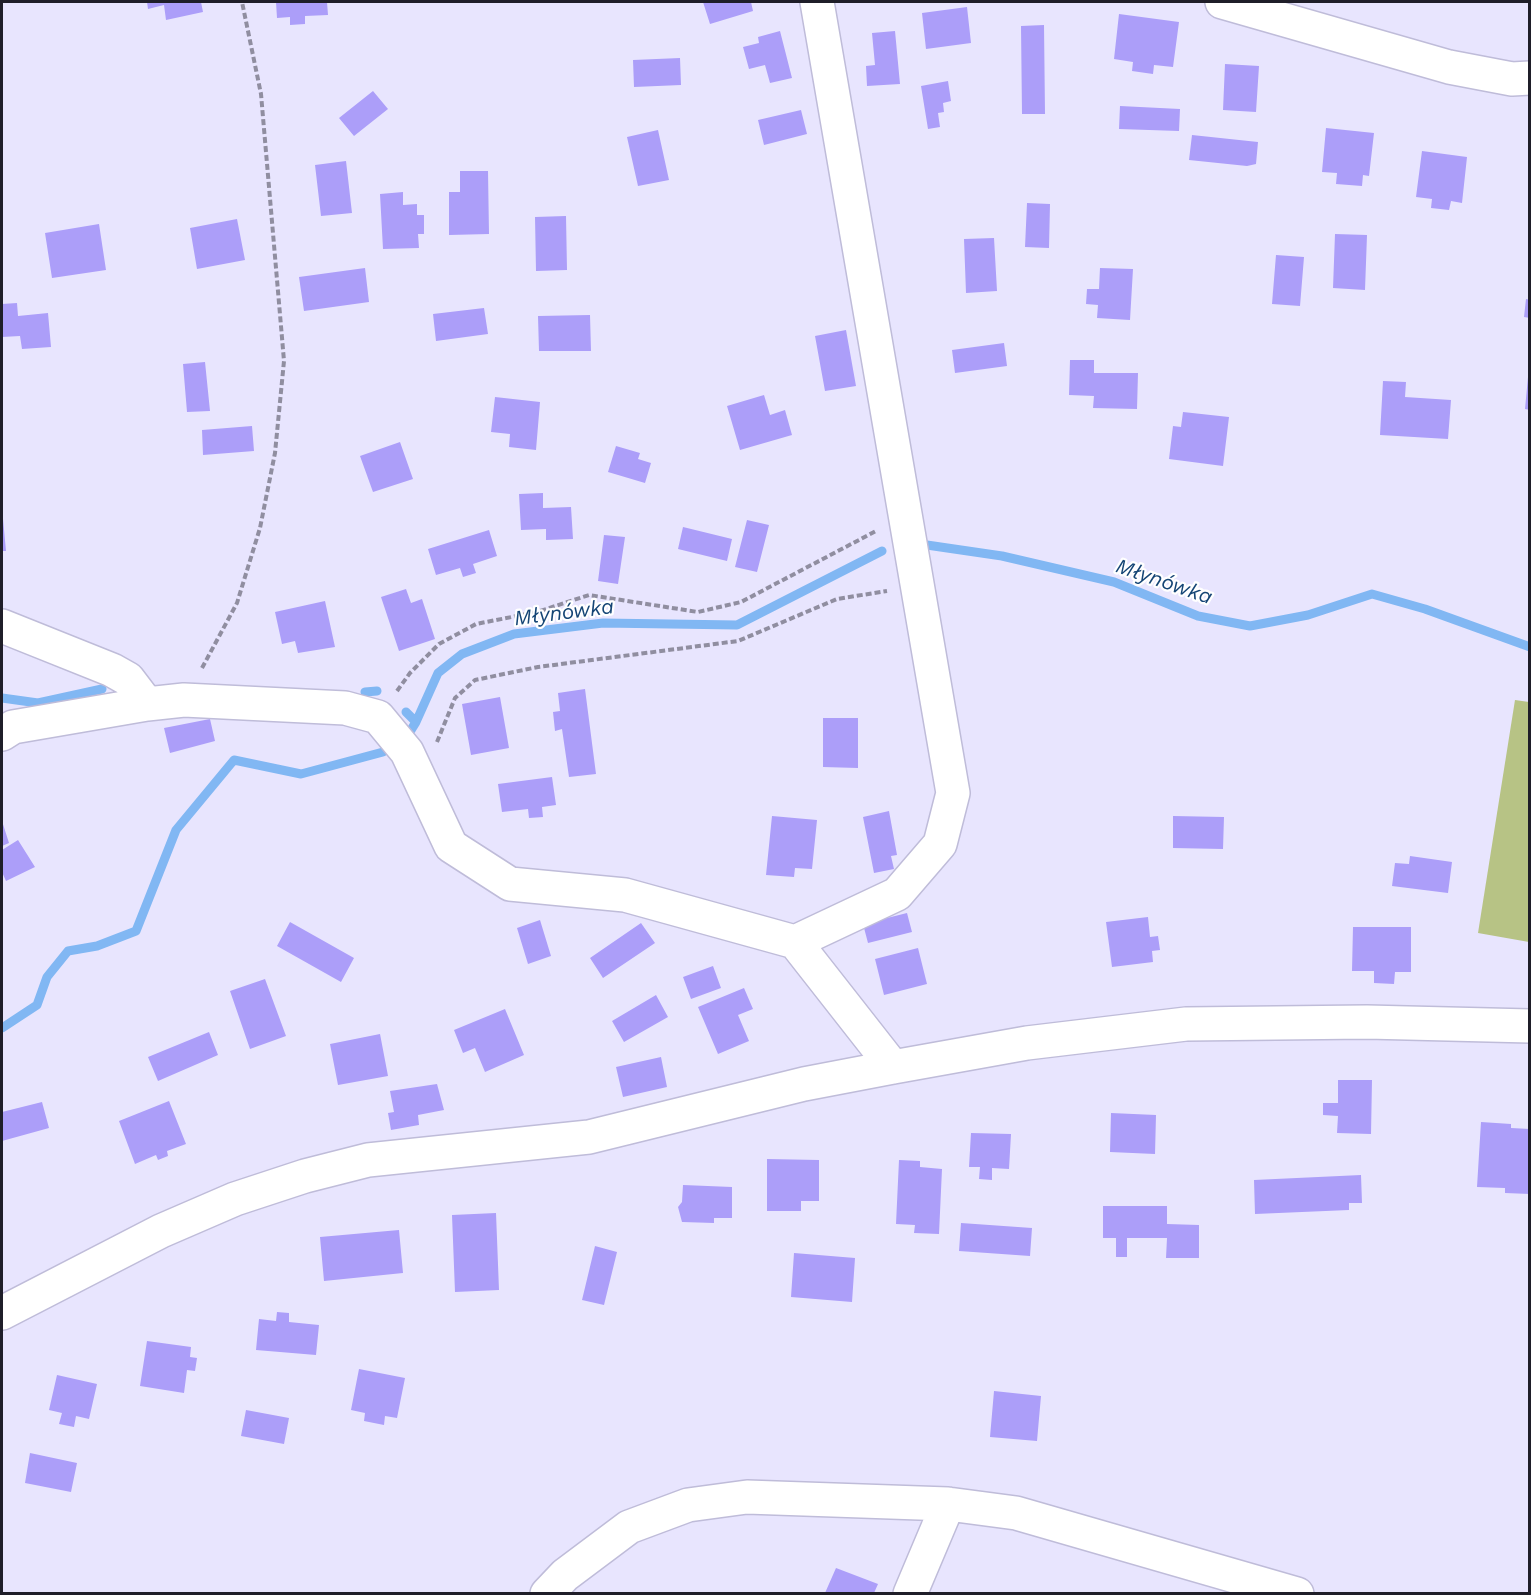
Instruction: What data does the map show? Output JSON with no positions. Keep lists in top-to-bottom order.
{
  "water": ["Młynówka"]
}
